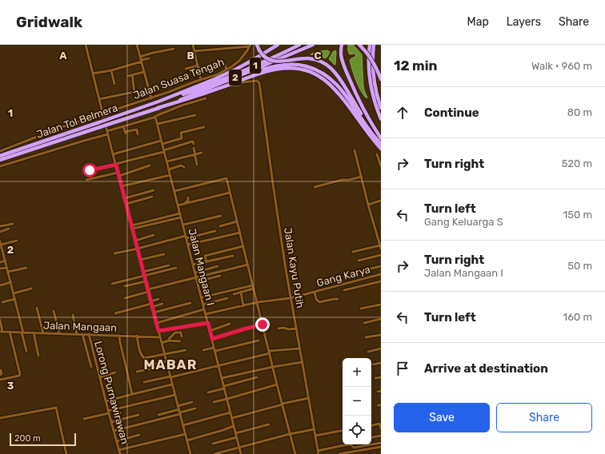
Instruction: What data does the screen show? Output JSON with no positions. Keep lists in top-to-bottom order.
{
  "streets": {
    "highway": ["1", "2", "Jalan Tol Belmera"],
    "street": [
      "Jalan Suasa Tengah",
      "Jalan Mangaan I",
      "Jalan Kayu Putih",
      "Gang Karya",
      "Jalan Mangaan",
      "Lorong Purnawirawan"
    ]
  },
  "crossings": [
    ["1", "Jalan Tol Belmera"],
    ["2", "Jalan Tol Belmera"],
    ["Jalan Mangaan I", "Gang Karya"],
    ["Jalan Kayu Putih", "Gang Karya"],
    ["Jalan Mangaan", "Lorong Purnawirawan"]
  ],
  "districts": ["MABAR"],
  "scale_bar": "200 m",
  "page": {
    "header": "Gridwalk",
    "nav": ["Map", "Layers", "Share"],
    "heading": ["12 min", "Walk · 960 m"],
    "list": [
      ["Continue", "80 m"],
      ["Turn right", "520 m"],
      ["Turn left", "Gang Keluarga S", "150 m"],
      ["Turn right", "Jalan Mangaan I", "50 m"],
      ["Turn left", "160 m"],
      "Arrive at destination"
    ],
    "map_buttons": ["+", "−"],
    "buttons": ["Save", "Share"],
    "scale": "200 m"
  },
  "grid": {
    "columns": ["A", "B", "C"],
    "rows": ["1", "2", "3"]
  }
}
